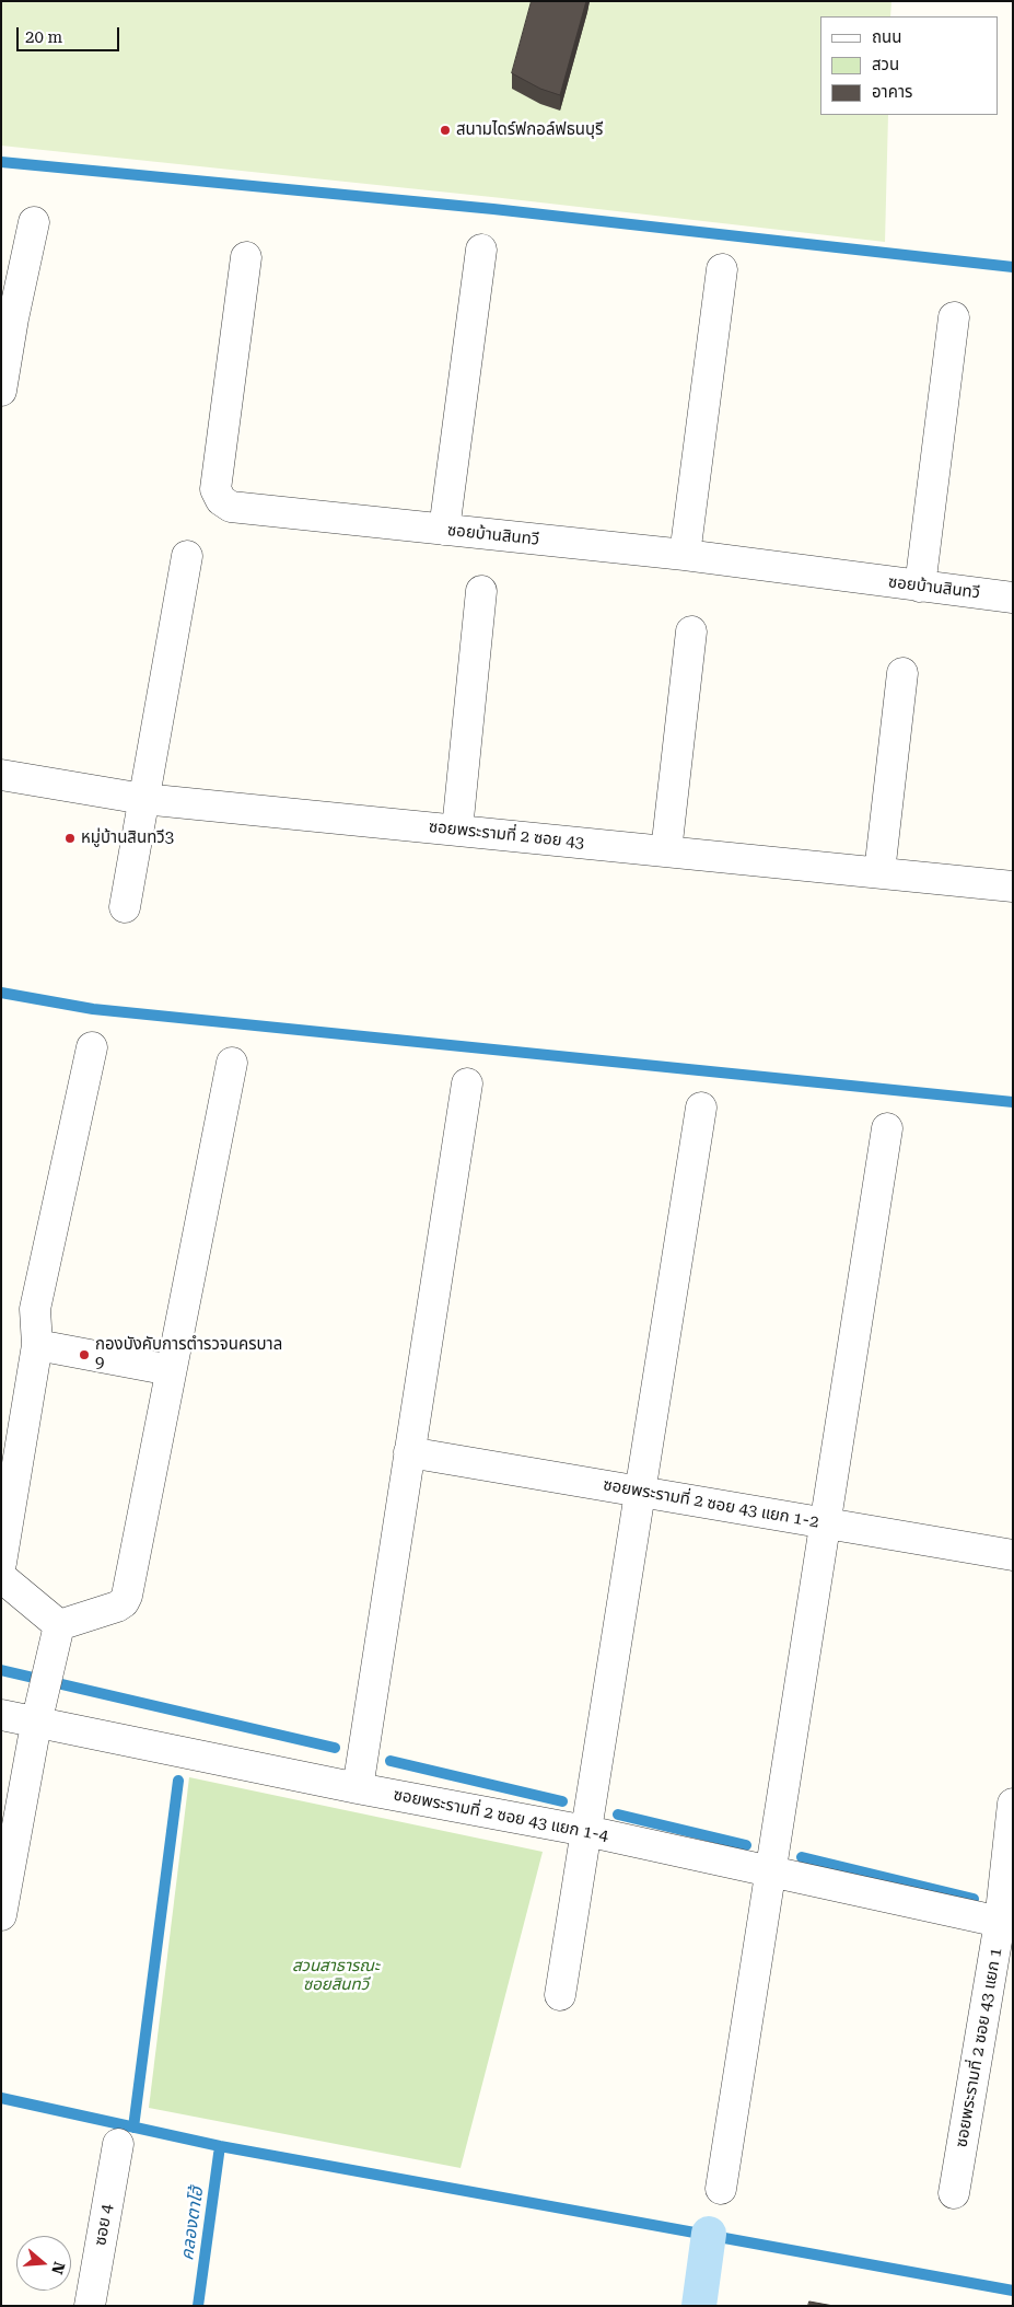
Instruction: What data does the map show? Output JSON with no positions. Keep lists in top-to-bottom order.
{
  "streets": {
    "street": [
      "ซอยบ้านสินทวี",
      "ซอยพระรามที่ 2 ซอย 43",
      "ซอยพระรามที่ 2 ซอย 43 แยก 1-2",
      "ซอยพระรามที่ 2 ซอย 43 แยก 1-4",
      "ซอยพระรามที่ 2 ซอย 43 แยก 1",
      "ซอย 4"
    ]
  },
  "crossings": [
    ["ซอยพระรามที่ 2 ซอย 43 แยก 1-4", "ซอยพระรามที่ 2 ซอย 43 แยก 1"]
  ],
  "water": ["คลองตาโฮ้"],
  "parks": ["สวนสาธารณะ ซอยสินทวี"],
  "places": ["สนามไดร์ฟกอล์ฟธนบุรี", "หมู่บ้านสินทวี3", "กองบังคับการตำรวจนครบาล 9"],
  "legend": ["ถนน", "สวน", "อาคาร"],
  "scale_bar": "20 m",
  "north": "right"
}
